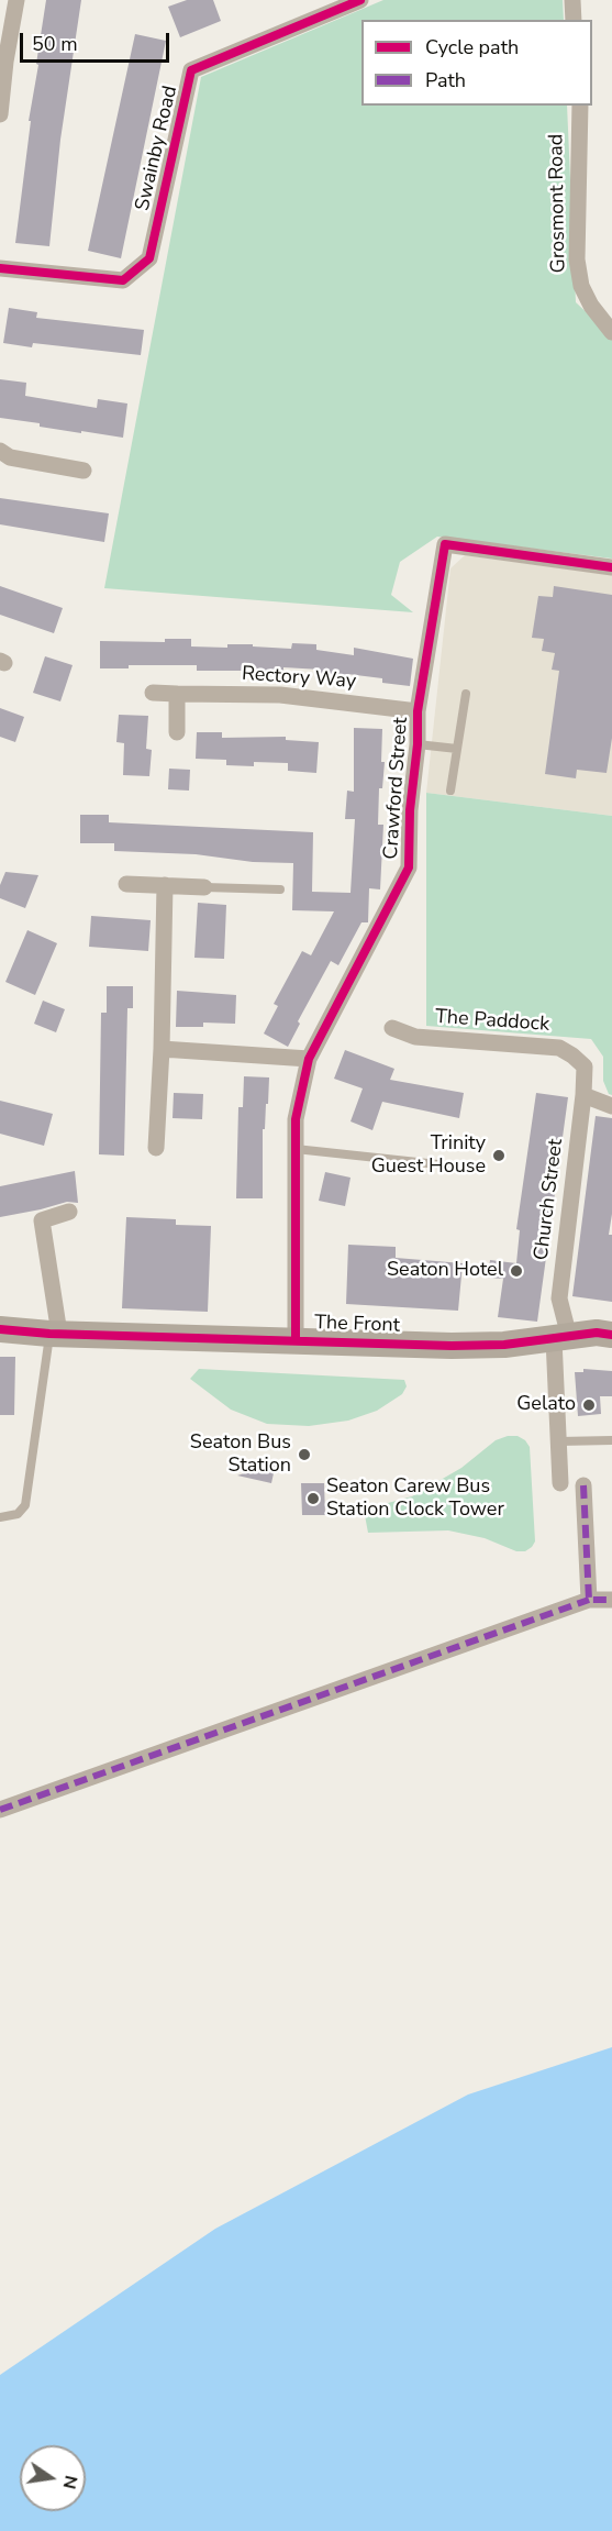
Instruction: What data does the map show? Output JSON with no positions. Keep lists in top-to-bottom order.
{
  "streets": {
    "main road": ["The Front"],
    "street": [
      "Swainby Road",
      "Grosmont Road",
      "Rectory Way",
      "Crawford Street",
      "The Paddock",
      "Church Street"
    ]
  },
  "crossings": [
    ["Rectory Way", "Crawford Street"],
    ["Crawford Street", "The Front"],
    ["The Paddock", "Church Street"],
    ["Church Street", "The Front"]
  ],
  "places": [
    "Trinity Guest House",
    "Seaton Hotel",
    "Gelato",
    "Seaton Bus Station",
    "Seaton Carew Bus Station Clock Tower"
  ],
  "legend": ["Cycle path", "Path"],
  "scale_bar": "50 m",
  "north": "right"
}
